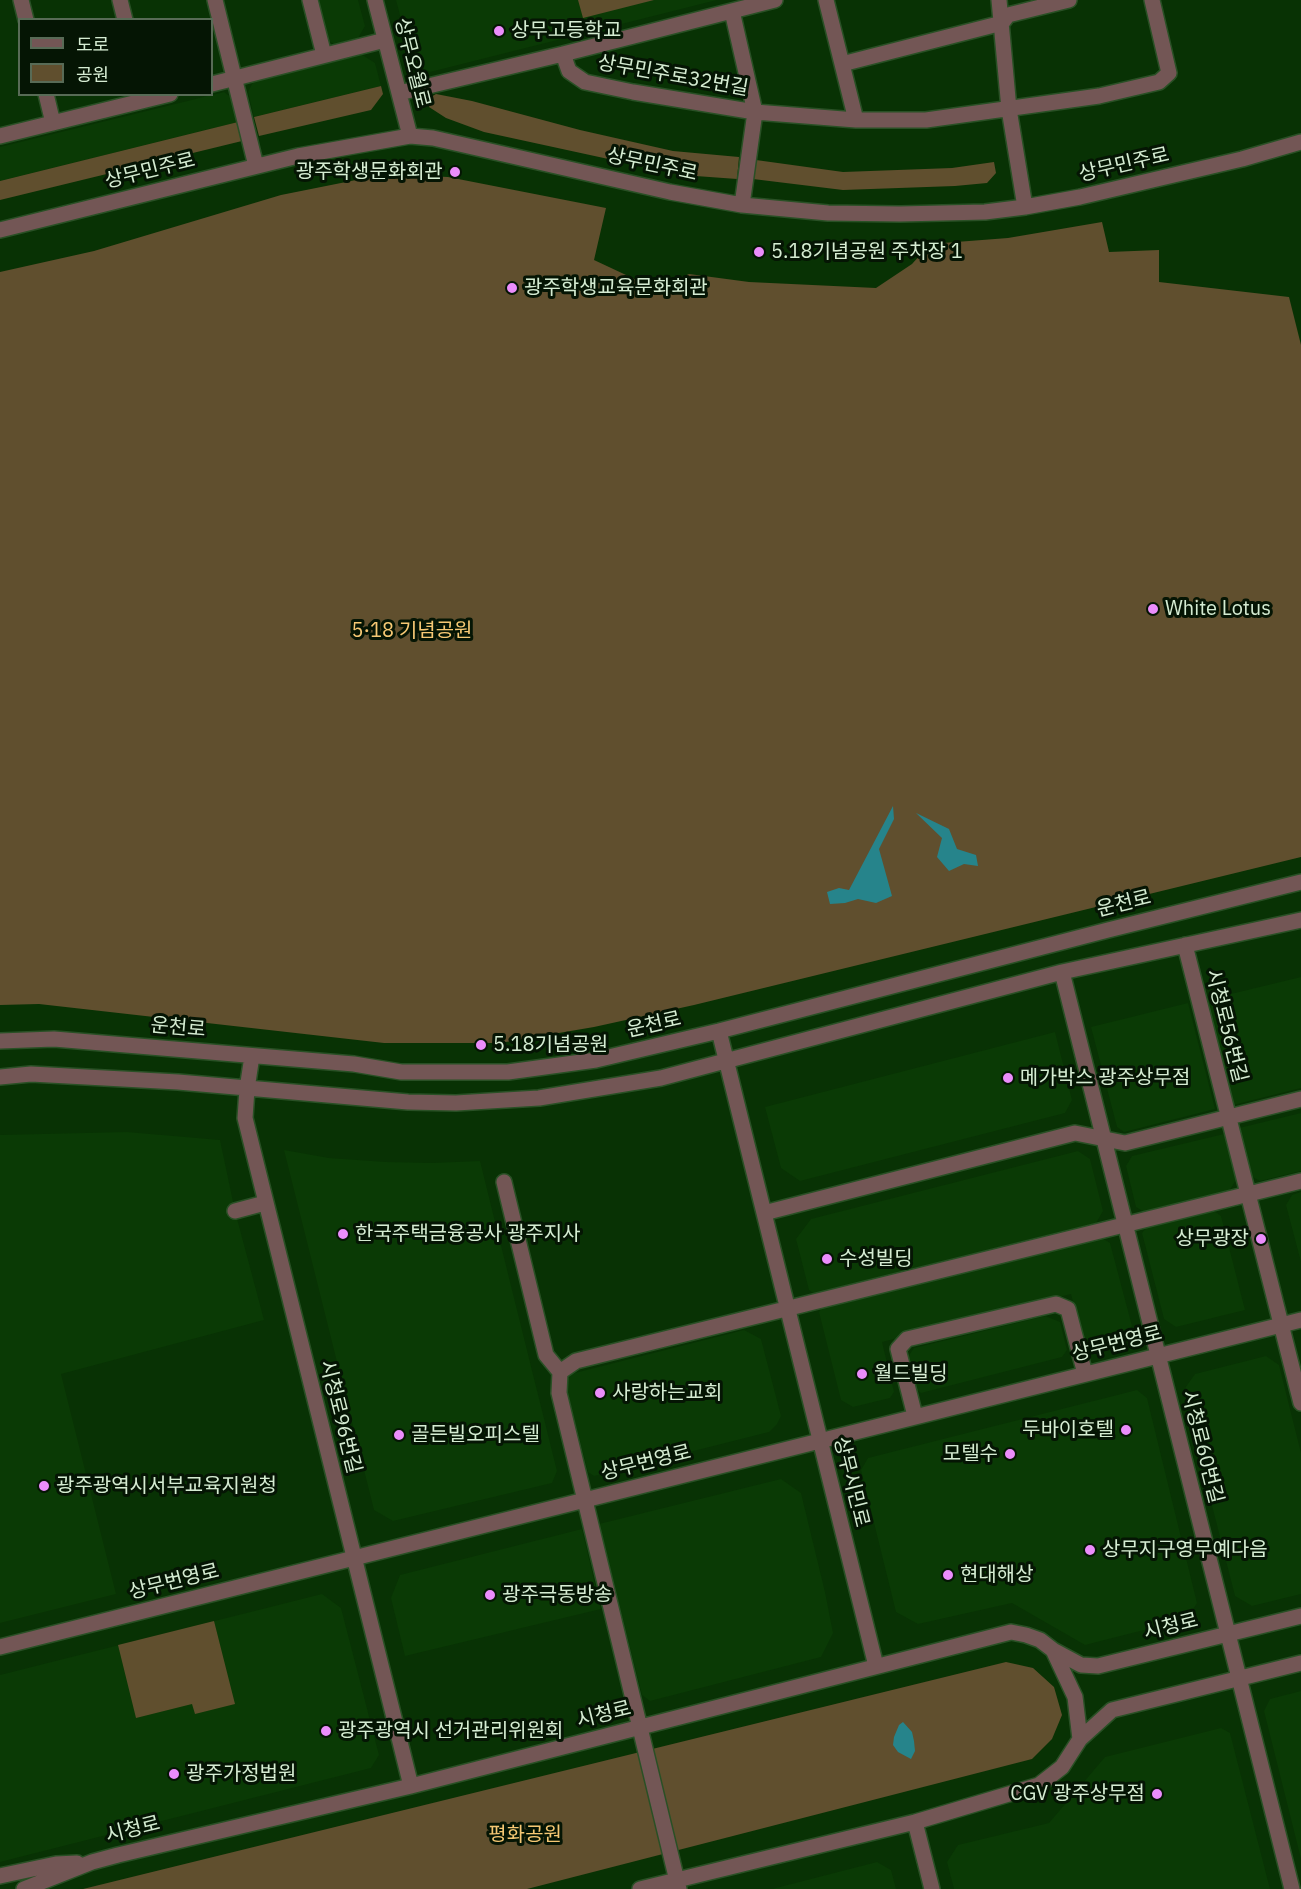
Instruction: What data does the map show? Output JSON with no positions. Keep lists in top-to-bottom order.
{
  "streets": {
    "street": [
      "상무오월로",
      "상무민주로32번길",
      "상무민주로",
      "운천로",
      "시청로56번길",
      "상무번영로",
      "시청로96번길",
      "시청로60번길",
      "상무시민로",
      "시청로"
    ]
  },
  "crossings": [
    ["상무오월로", "상무민주로32번길"],
    ["상무오월로", "상무민주로"],
    ["상무민주로32번길", "상무민주로"],
    ["운천로", "시청로96번길"],
    ["운천로", "상무시민로"],
    ["시청로56번길", "상무번영로"],
    ["상무번영로", "시청로96번길"],
    ["상무번영로", "시청로60번길"],
    ["상무번영로", "상무시민로"],
    ["시청로96번길", "시청로"],
    ["시청로60번길", "시청로"],
    ["상무시민로", "시청로"]
  ],
  "parks": ["5·18 기념공원", "평화공원"],
  "places": [
    "상무고등학교",
    "광주학생문화회관",
    "5.18기념공원 주차장 1",
    "광주학생교육문화회관",
    "White Lotus",
    "5.18기념공원",
    "메가박스 광주상무점",
    "한국주택금융공사 광주지사",
    "상무광장",
    "수성빌딩",
    "월드빌딩",
    "사랑하는교회",
    "두바이호텔",
    "골든빌오피스텔",
    "모텔수",
    "광주광역시서부교육지원청",
    "상무지구영무예다음",
    "현대해상",
    "광주극동방송",
    "광주광역시 선거관리위원회",
    "광주가정법원",
    "CGV 광주상무점"
  ],
  "legend": ["도로", "공원"]
}
